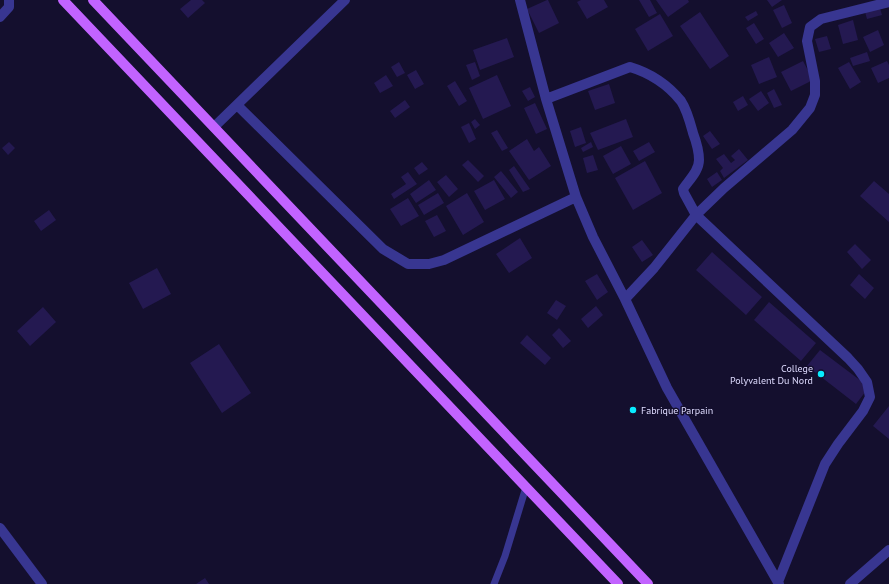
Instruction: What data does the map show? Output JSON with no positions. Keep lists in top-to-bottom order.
{
  "places": ["College Polyvalent Du Nord", "Fabrique Parpain"]
}
